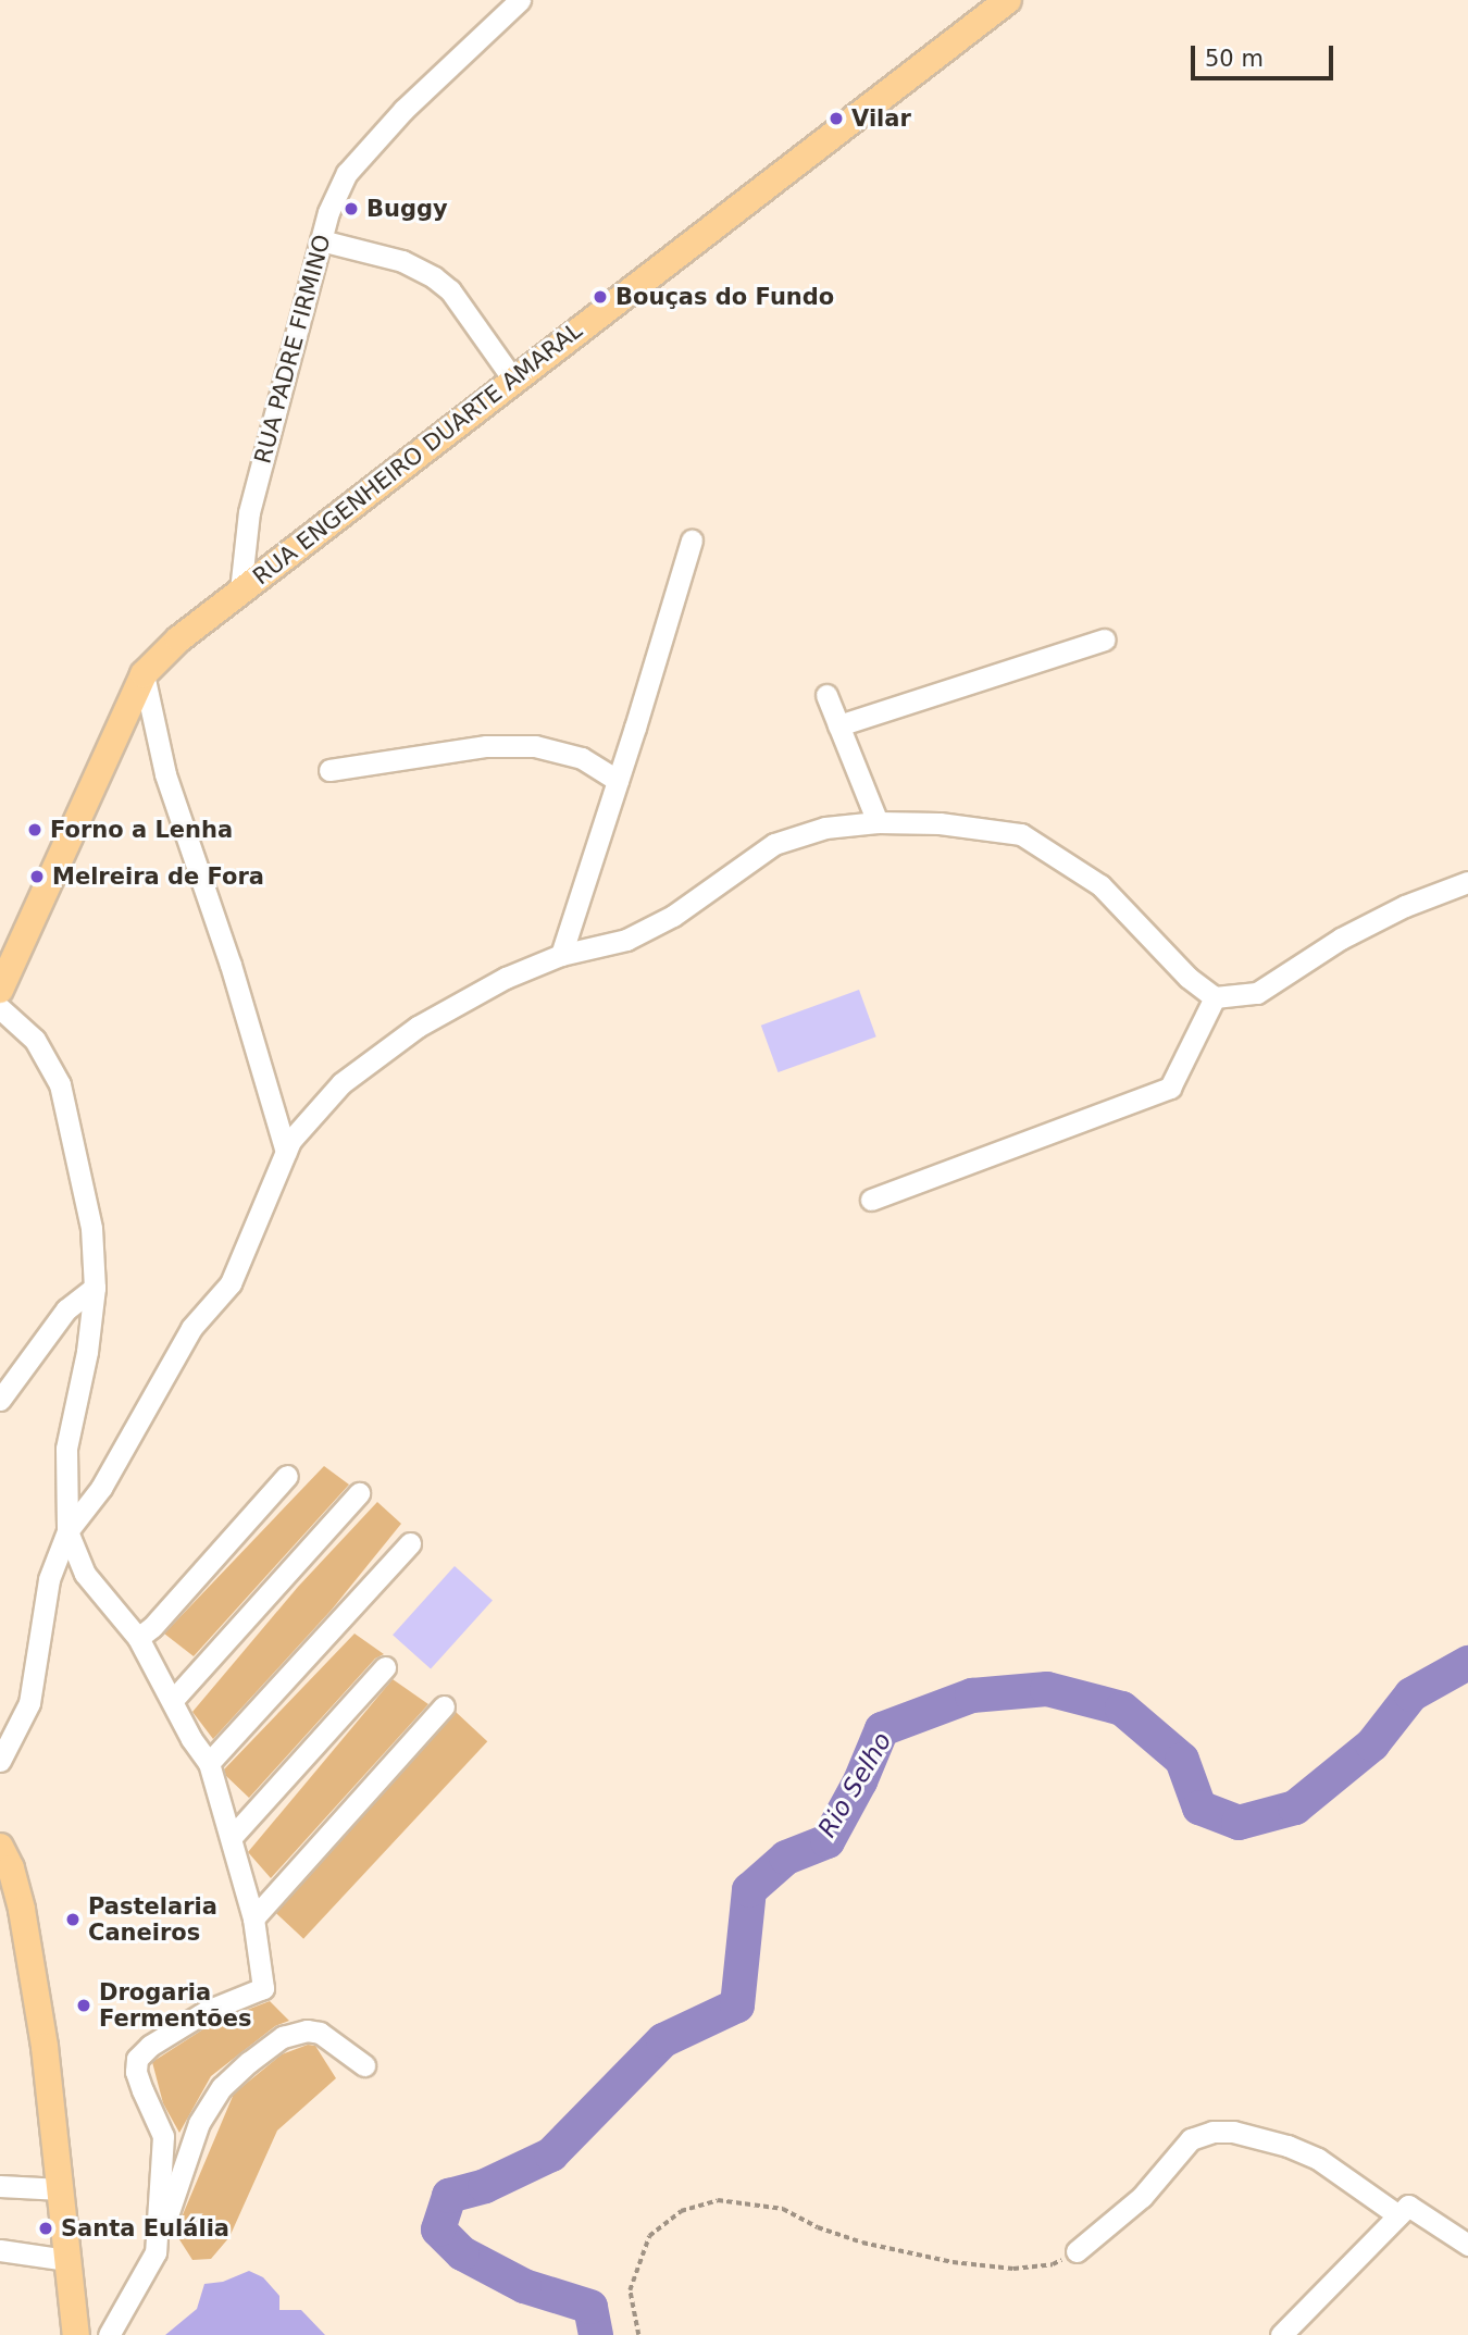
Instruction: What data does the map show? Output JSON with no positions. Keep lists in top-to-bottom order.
{
  "streets": {
    "main road": ["RUA ENGENHEIRO DUARTE AMARAL"],
    "street": ["RUA PADRE FIRMINO"]
  },
  "crossings": [
    ["RUA PADRE FIRMINO", "RUA ENGENHEIRO DUARTE AMARAL"]
  ],
  "water": ["Rio Selho"],
  "places": [
    "Vilar",
    "Buggy",
    "Bouças do Fundo",
    "Forno a Lenha",
    "Melreira de Fora",
    "Pastelaria Caneiros",
    "Drogaria Fermentões",
    "Santa Eulália"
  ],
  "scale_bar": "50 m"
}
